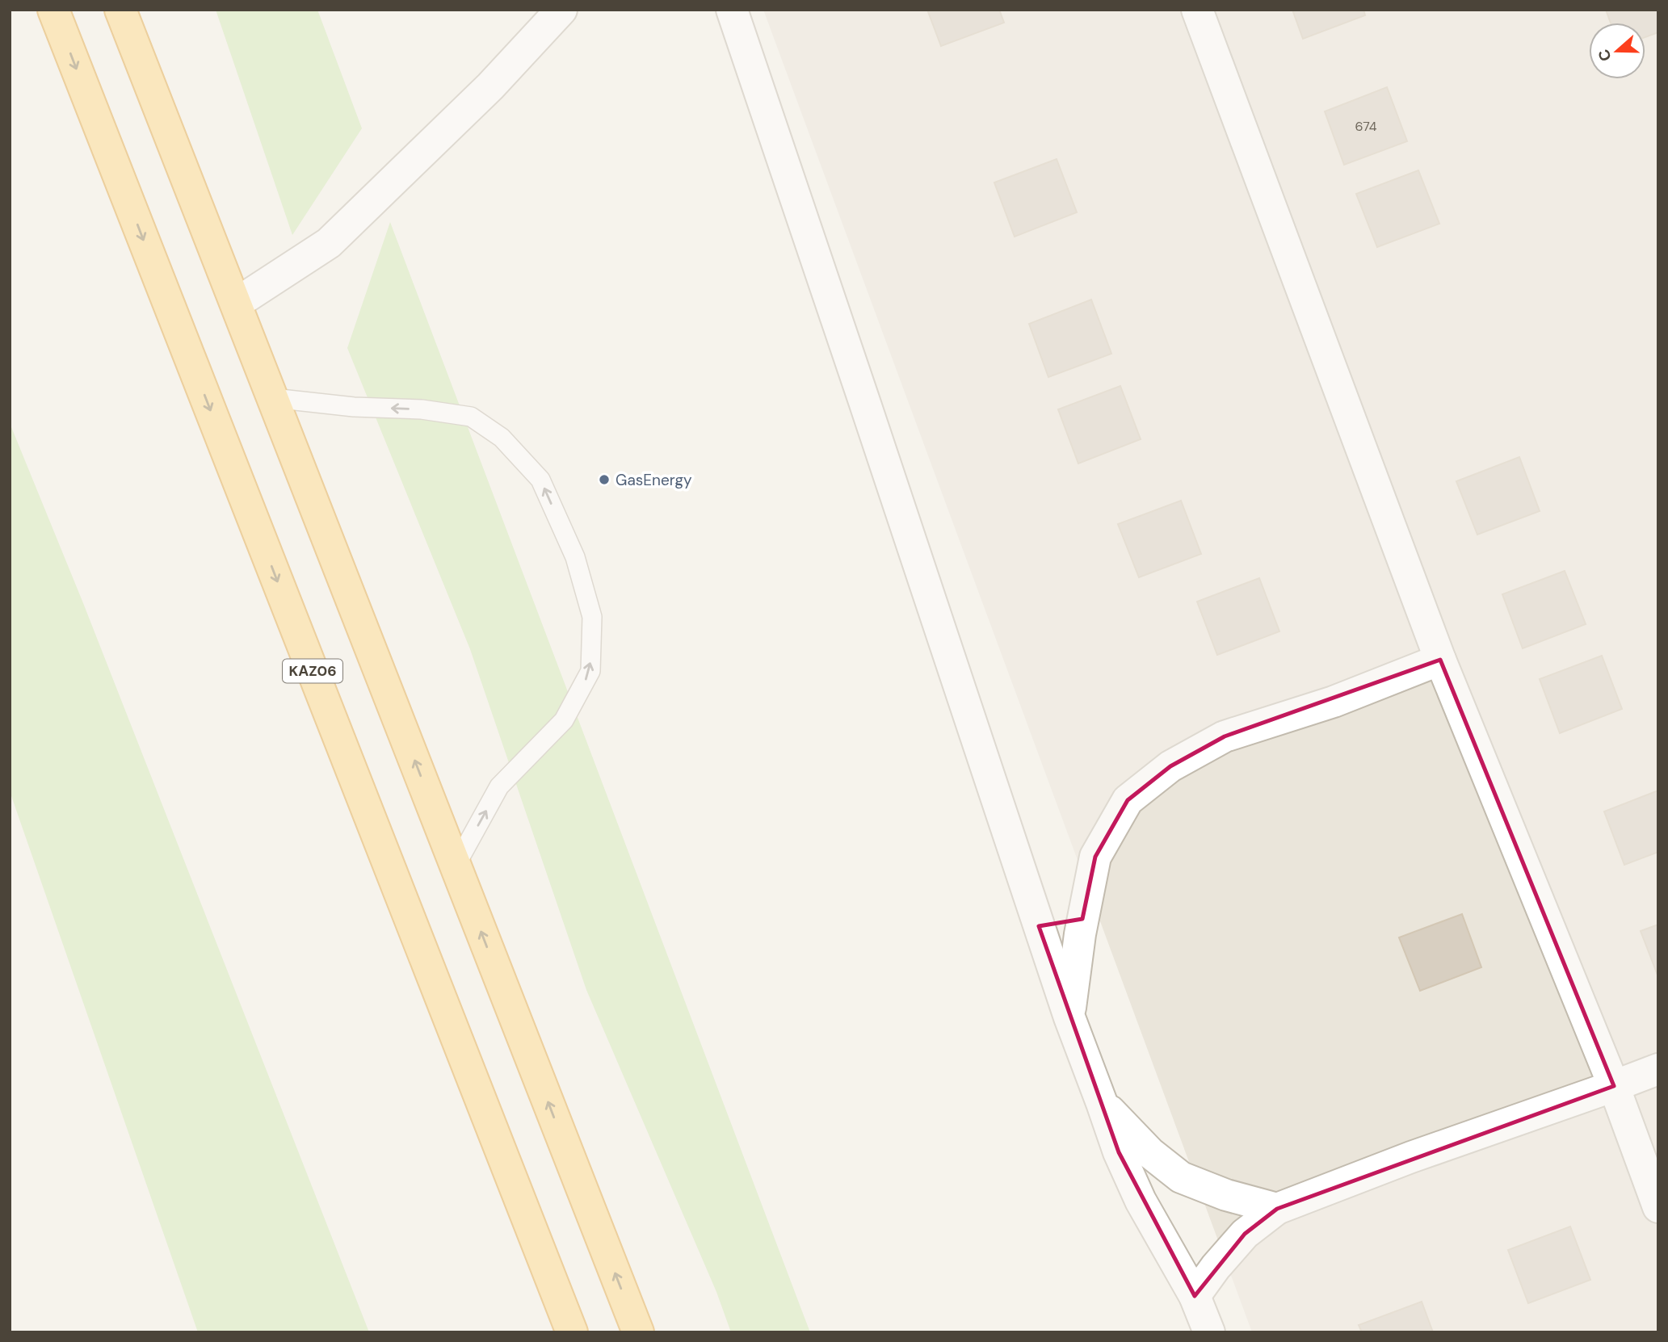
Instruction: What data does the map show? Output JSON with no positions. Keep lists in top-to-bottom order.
{
  "streets": {
    "highway": ["KАZ06"]
  },
  "places": ["GasEnergy"],
  "house_numbers": ["674"],
  "north": "left"
}
